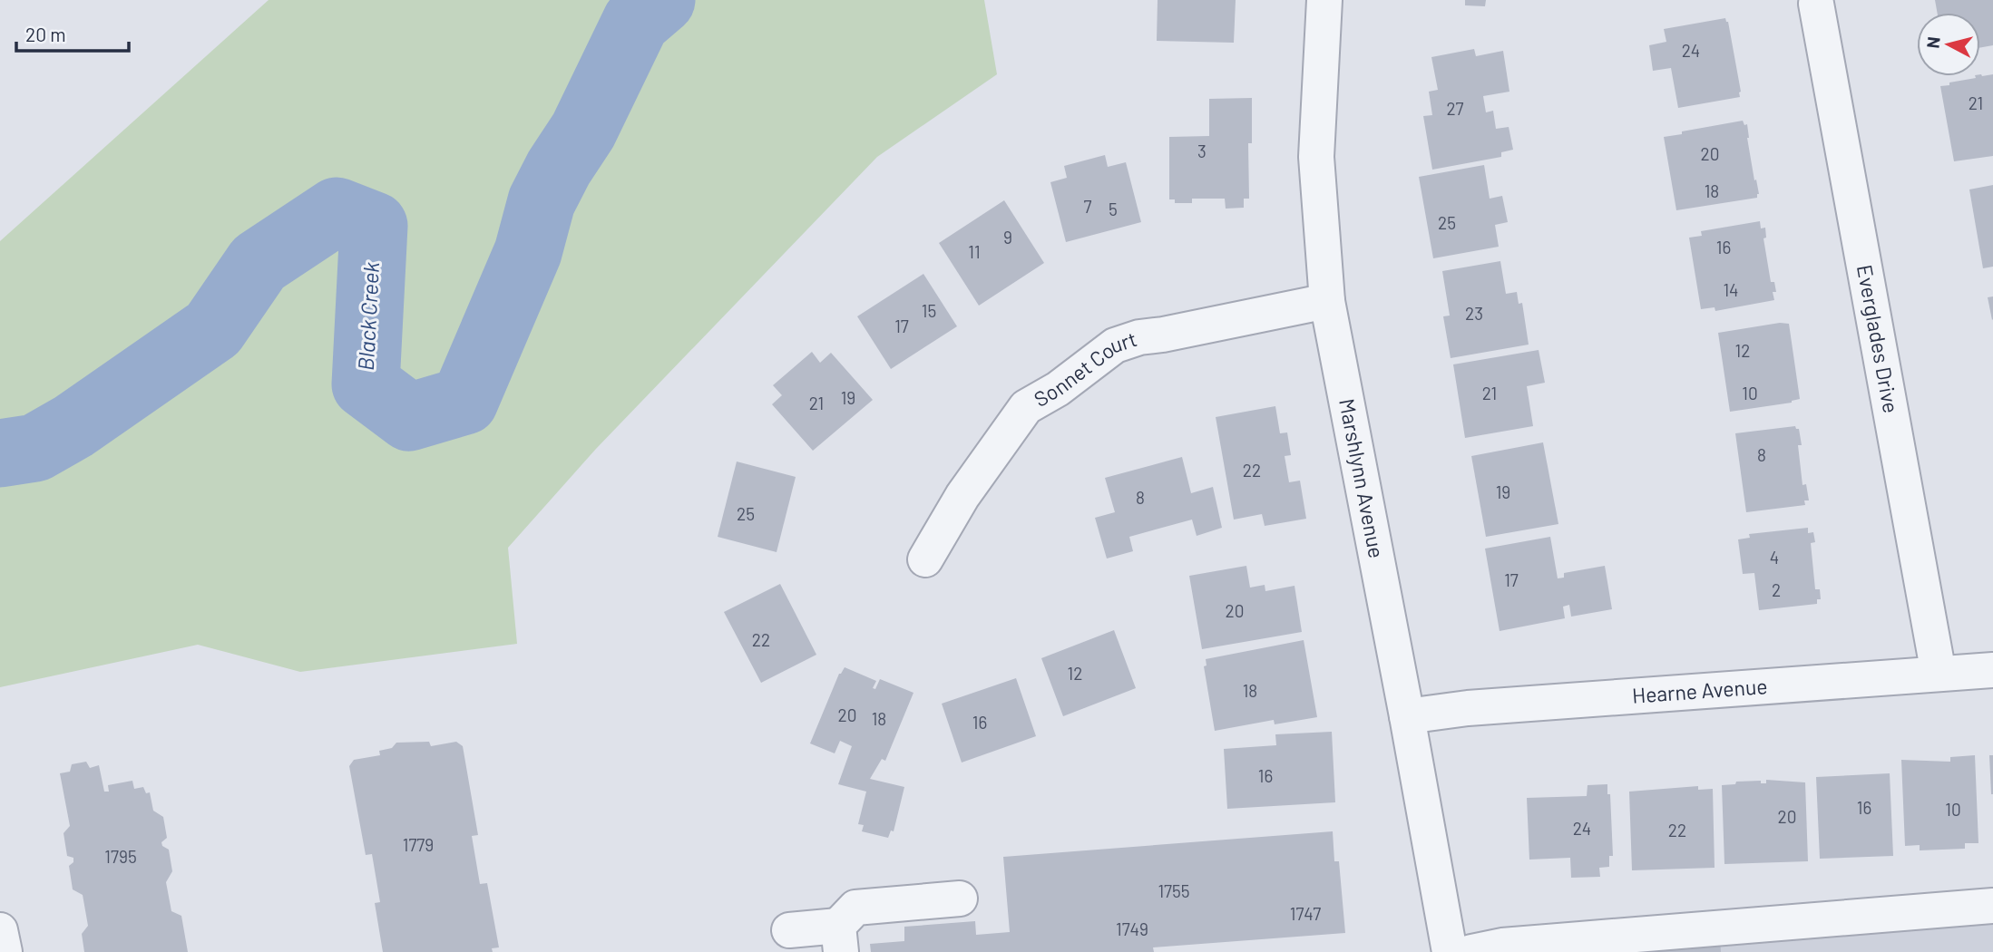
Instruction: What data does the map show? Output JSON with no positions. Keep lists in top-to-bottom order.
{
  "streets": {
    "street": [
      "Everglades Drive",
      "Sonnet Court",
      "Marshlynn Avenue",
      "Hearne Avenue"
    ]
  },
  "crossings": [
    ["Everglades Drive", "Hearne Avenue"],
    ["Sonnet Court", "Marshlynn Avenue"],
    ["Marshlynn Avenue", "Hearne Avenue"]
  ],
  "water": ["Black Creek"],
  "house_numbers": [
    "24",
    "21",
    "27",
    "3",
    "20",
    "18",
    "7",
    "5",
    "25",
    "9",
    "16",
    "11",
    "14",
    "15",
    "23",
    "17",
    "12",
    "21",
    "10",
    "19",
    "21",
    "8",
    "22",
    "19",
    "8",
    "25",
    "4",
    "17",
    "2",
    "20",
    "22",
    "12",
    "18",
    "20",
    "18",
    "16",
    "16",
    "16",
    "10",
    "20",
    "24",
    "22",
    "1779",
    "1795",
    "1755",
    "1747",
    "1749"
  ],
  "scale_bar": "20 m",
  "north": "left"
}
